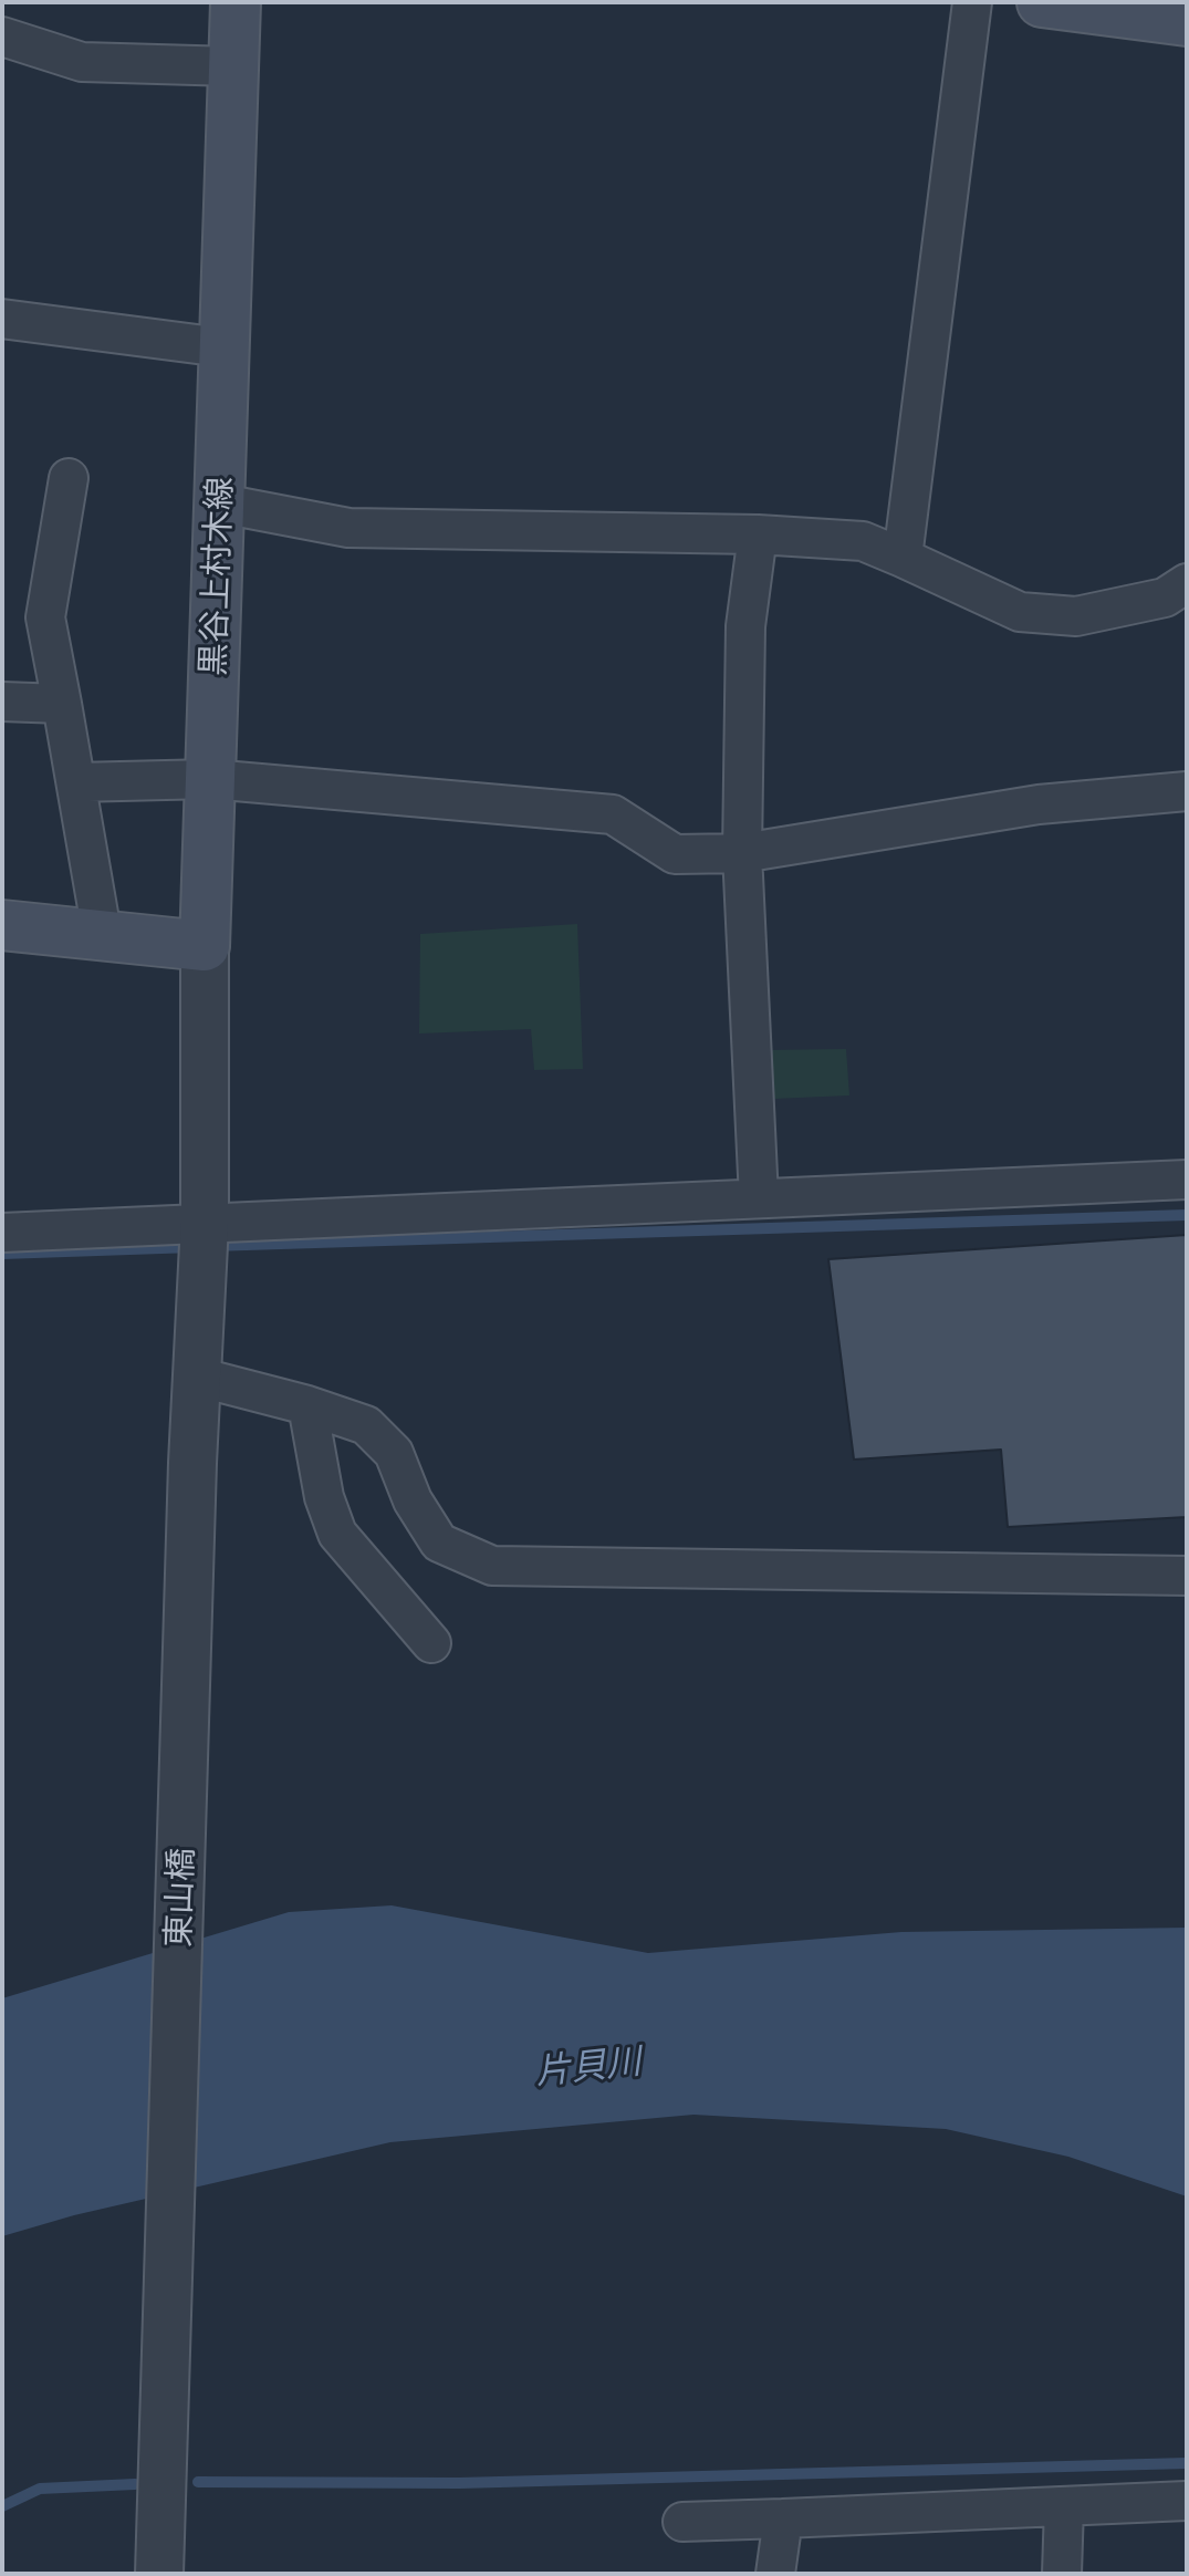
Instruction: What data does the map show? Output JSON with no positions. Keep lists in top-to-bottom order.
{
  "streets": {
    "main road": ["黒谷上村木線"],
    "street": ["東山橋"]
  },
  "crossings": [
    ["黒谷上村木線", "東山橋"]
  ],
  "water": ["片貝川"]
}
